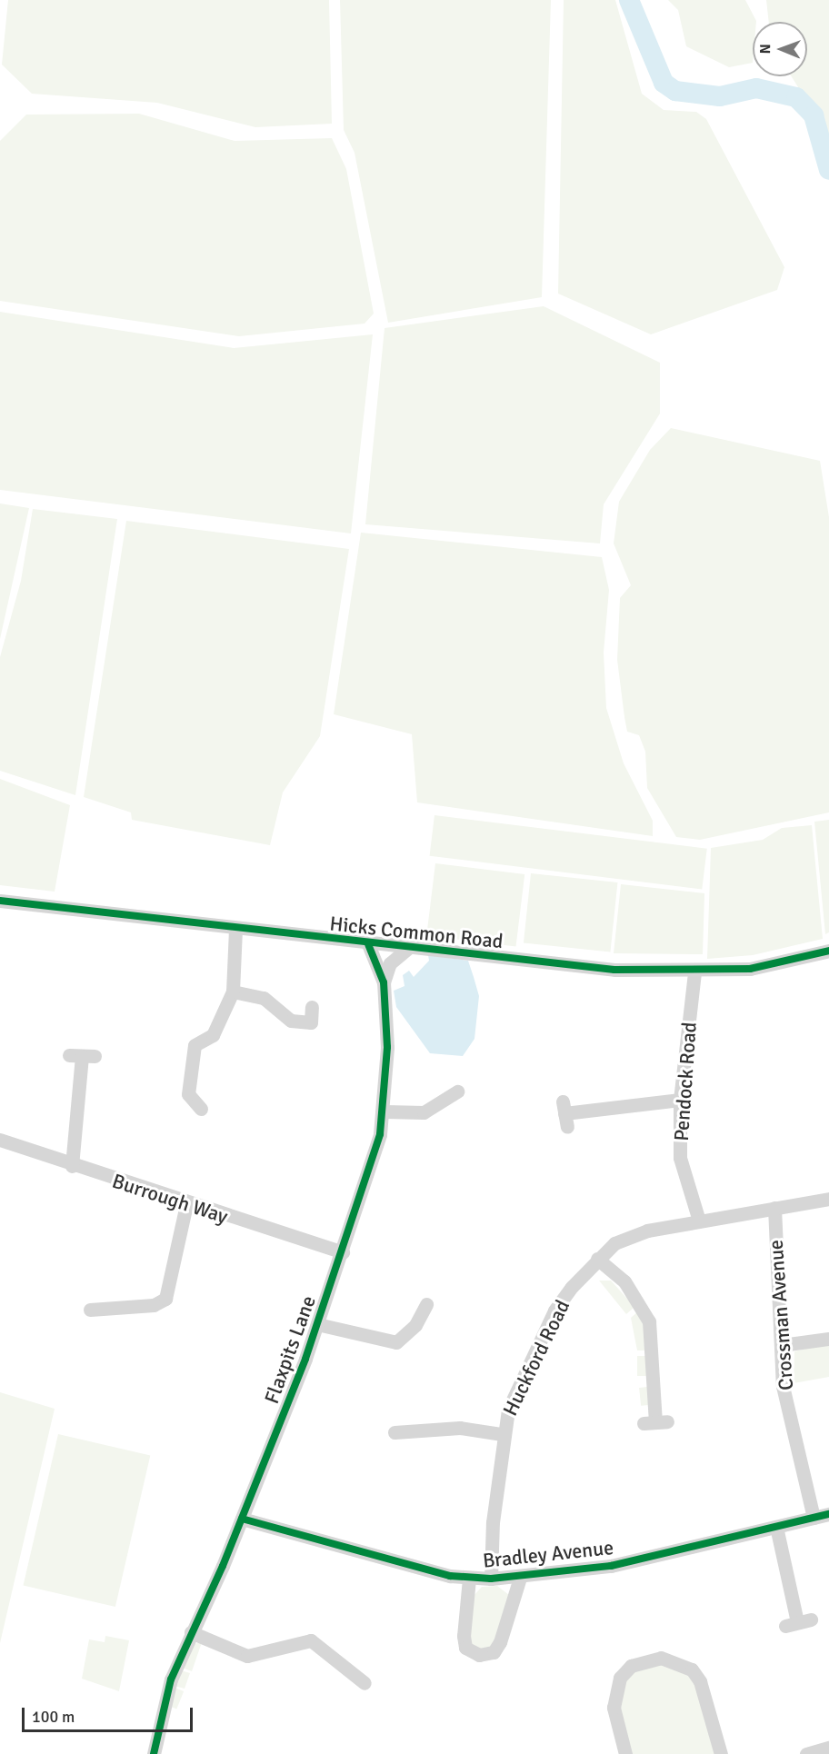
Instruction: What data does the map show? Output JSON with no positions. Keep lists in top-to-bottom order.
{
  "streets": {
    "street": [
      "Hicks Common Road",
      "Pendock Road",
      "Burrough Way",
      "Crossman Avenue",
      "Flaxpits Lane",
      "Huckford Road",
      "Bradley Avenue"
    ]
  },
  "crossings": [
    ["Hicks Common Road", "Pendock Road"],
    ["Hicks Common Road", "Flaxpits Lane"],
    ["Pendock Road", "Huckford Road"],
    ["Burrough Way", "Flaxpits Lane"],
    ["Crossman Avenue", "Huckford Road"],
    ["Crossman Avenue", "Bradley Avenue"],
    ["Flaxpits Lane", "Bradley Avenue"],
    ["Huckford Road", "Bradley Avenue"]
  ],
  "scale_bar": "100 m",
  "north": "left"
}
